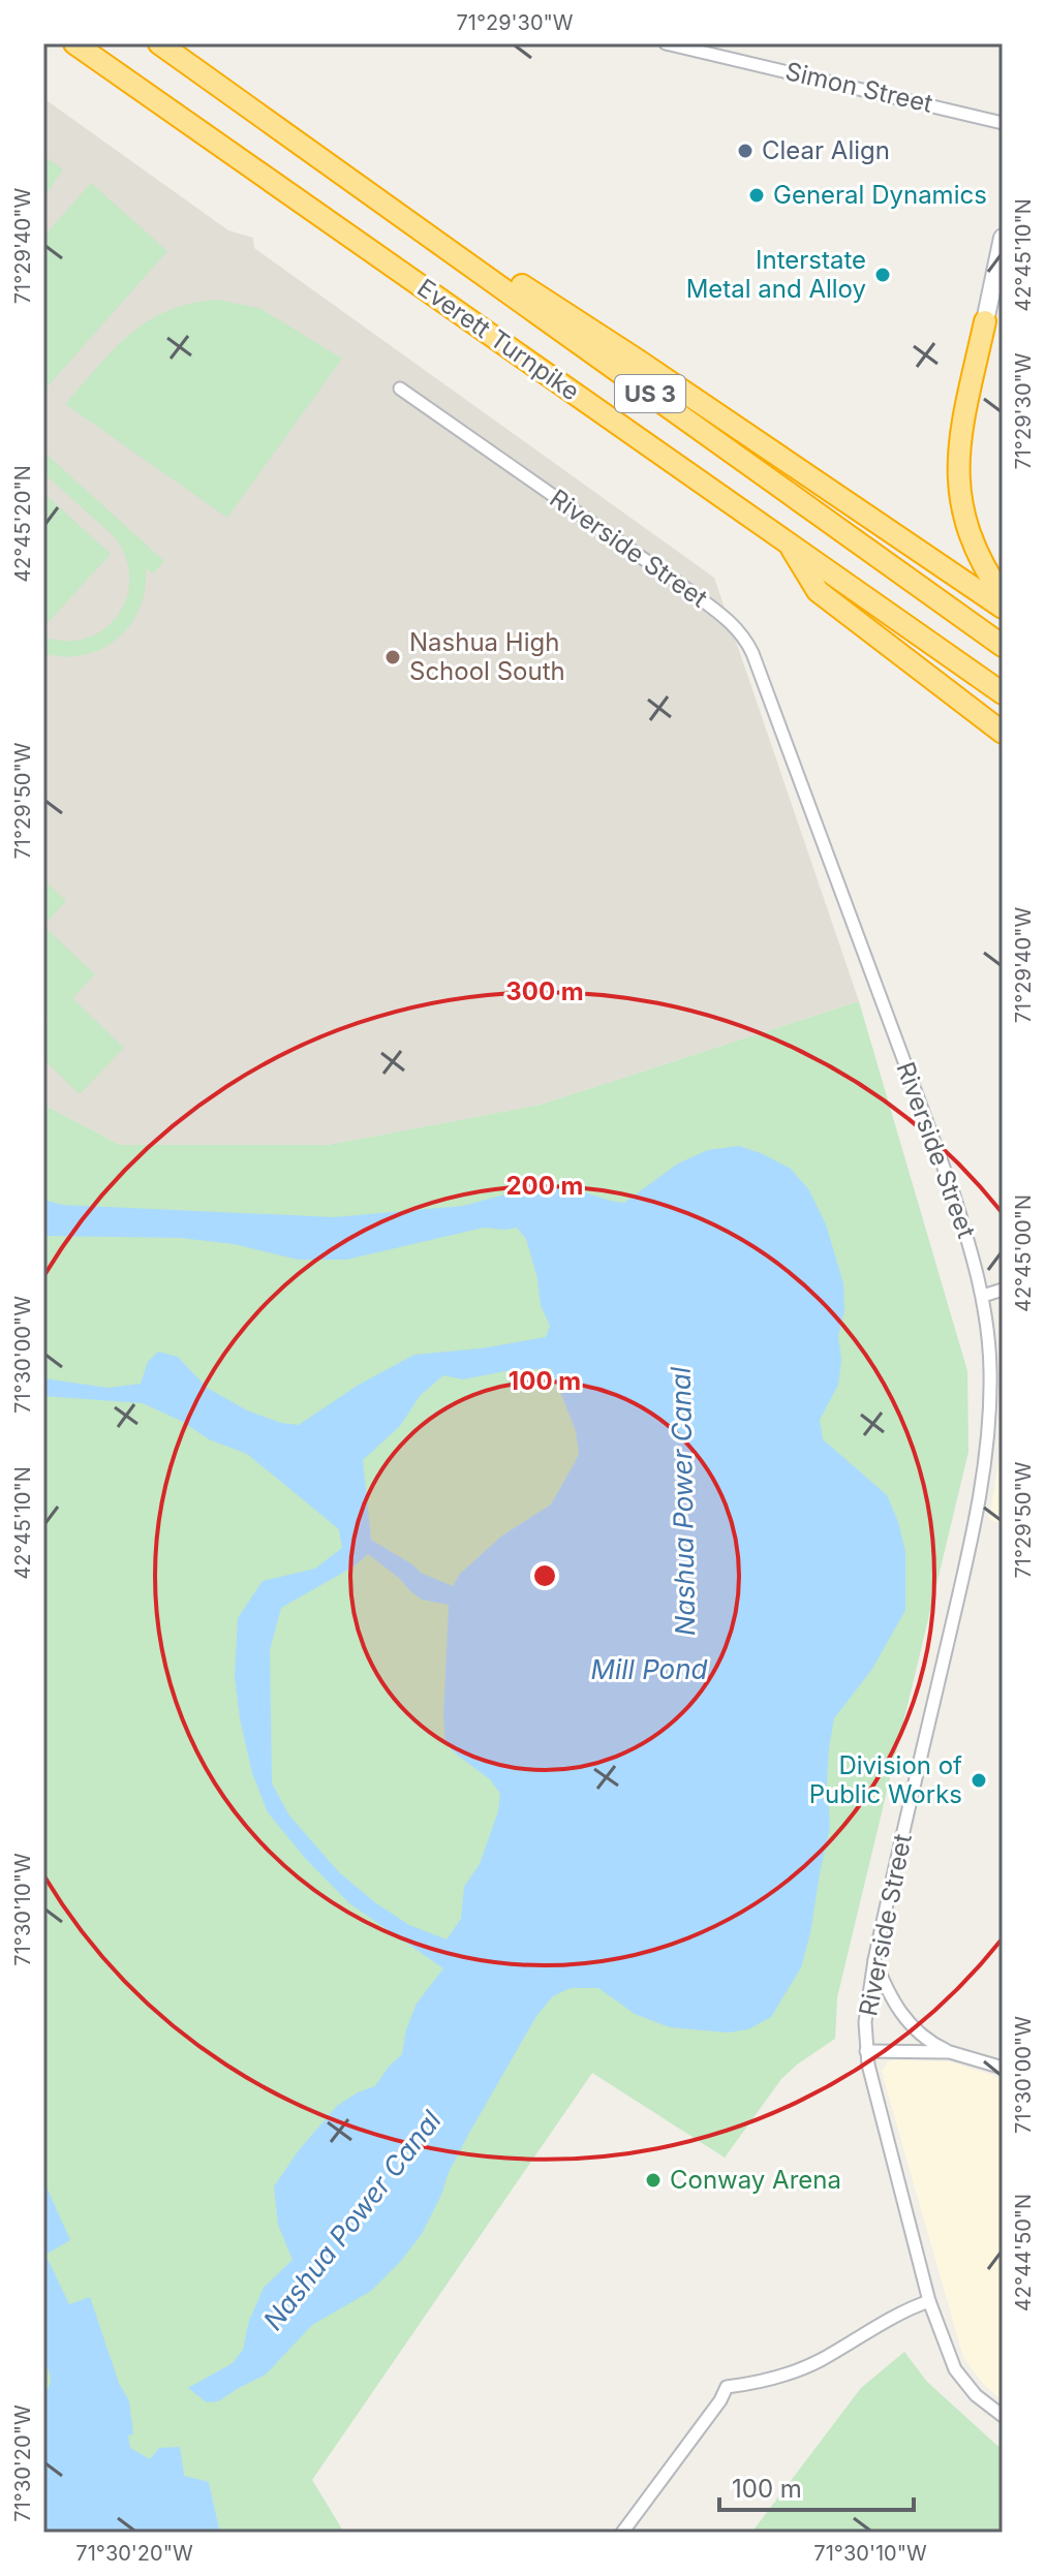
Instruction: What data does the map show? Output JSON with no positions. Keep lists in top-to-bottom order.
{
  "streets": {
    "highway": ["Everett Turnpike", "US 3"],
    "street": ["Simon Street", "Riverside Street"]
  },
  "water": ["Nashua Power Canal", "Mill Pond"],
  "places": [
    "Clear Align",
    "General Dynamics",
    "Interstate Metal and Alloy",
    "Nashua High School South",
    "Division of Public Works",
    "Conway Arena"
  ],
  "scale_bar": "100 m",
  "coordinates": [
    "71°29'30\"W",
    "71°29'40\"W",
    "42°45'10\"N",
    "42°45'20\"N",
    "71°29'50\"W",
    "42°45'00\"N",
    "71°30'00\"W",
    "71°30'10\"W",
    "42°44'50\"N",
    "71°30'20\"W"
  ],
  "rings": ["300 m", "200 m", "100 m"]
}
